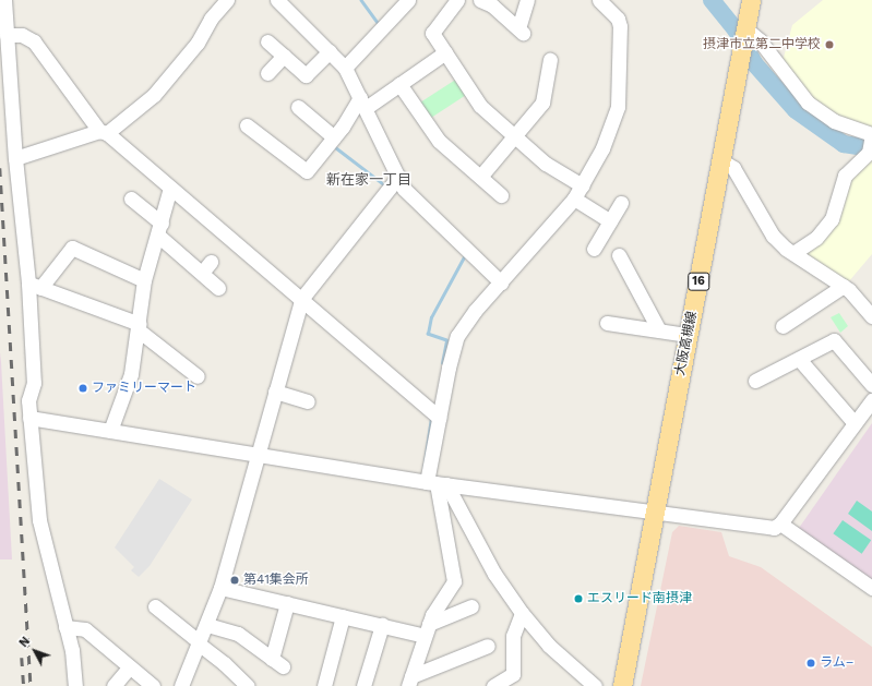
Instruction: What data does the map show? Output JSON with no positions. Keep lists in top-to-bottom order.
{
  "streets": {
    "main road": ["16", "大阪高槻線"]
  },
  "districts": ["新在家一丁目"],
  "places": [
    "摂津市立第二中学校",
    "ファミリーマート",
    "第41集会所",
    "エスリード南摂津",
    "ラム−"
  ],
  "north": "top left"
}
